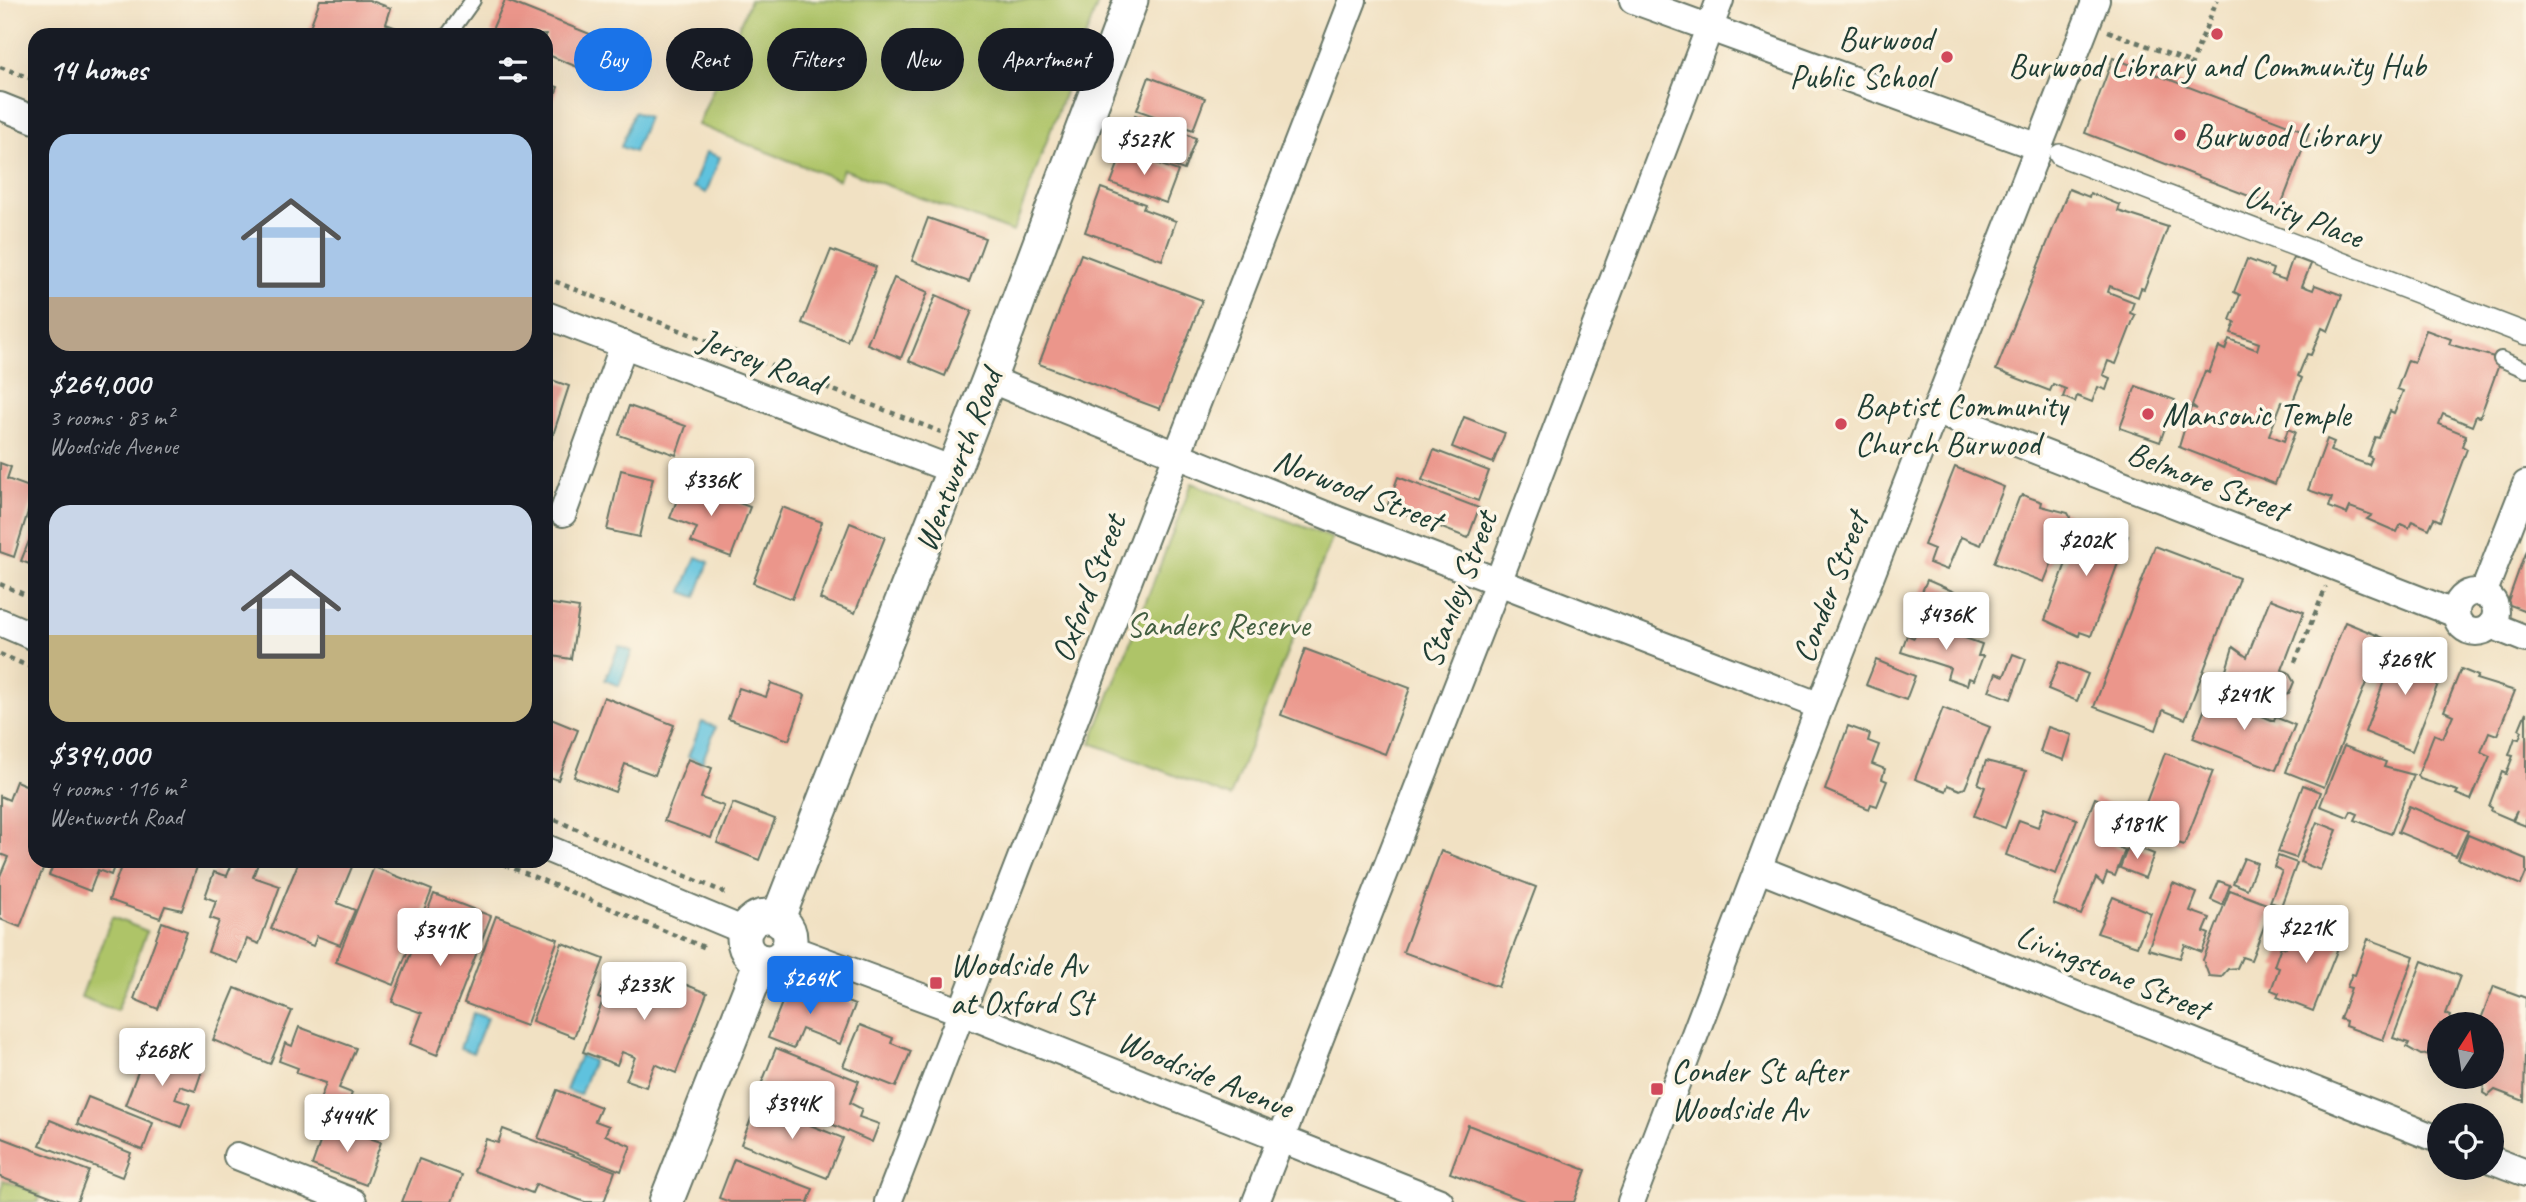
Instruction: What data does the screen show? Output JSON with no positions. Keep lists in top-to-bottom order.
{
  "streets": {
    "street": [
      "Unity Place",
      "Jersey Road",
      "Wentworth Road",
      "Belmore Street",
      "Norwood Street",
      "Conder Street",
      "Oxford Street",
      "Stanley Street",
      "Livingstone Street",
      "Woodside Avenue"
    ]
  },
  "crossings": [
    ["Unity Place", "Conder Street"],
    ["Jersey Road", "Wentworth Road"],
    ["Wentworth Road", "Norwood Street"],
    ["Wentworth Road", "Woodside Avenue"],
    ["Belmore Street", "Conder Street"],
    ["Norwood Street", "Conder Street"],
    ["Norwood Street", "Oxford Street"],
    ["Norwood Street", "Stanley Street"],
    ["Conder Street", "Livingstone Street"],
    ["Oxford Street", "Woodside Avenue"],
    ["Stanley Street", "Woodside Avenue"]
  ],
  "parks": ["Sanders Reserve"],
  "places": {
    "other": [
      "Burwood Library and Community Hub",
      "Burwood Public School",
      "Burwood Library",
      "Mansonic Temple",
      "Baptist Community Church Burwood"
    ],
    "transit": ["Woodside Av at Oxford St", "Conder St after Woodside Av"]
  },
  "north": "top",
  "page": {
    "chip": [
      "Buy",
      "Rent",
      "Filters",
      "New",
      "Apartment"
    ],
    "heading": "14 homes",
    "list": [
      {
        "name": "$264,000",
        "note": "3 rooms · 83 m² · Woodside Avenue"
      },
      {
        "name": "$394,000",
        "note": "4 rooms · 116 m² · Wentworth Road"
      }
    ],
    "price": [
      "$527K",
      "$336K",
      "$202K",
      "$436K",
      "$269K",
      "$241K",
      "$181K",
      "$221K",
      "$341K",
      "$264K",
      "$233K",
      "$268K",
      "$394K",
      "$444K"
    ]
  }
}
